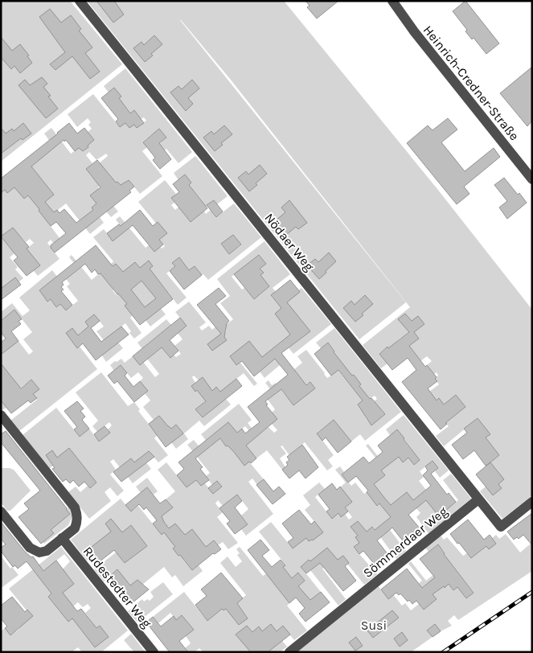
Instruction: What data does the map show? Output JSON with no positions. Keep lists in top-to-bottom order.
{
  "streets": {
    "street": [
      "Heinrich-Credner-Straße",
      "Nödaer Weg",
      "Sömmerdaer Weg",
      "Rudestedter Weg"
    ]
  },
  "crossings": [
    ["Nödaer Weg", "Sömmerdaer Weg"]
  ],
  "parks": ["Susi"]
}
